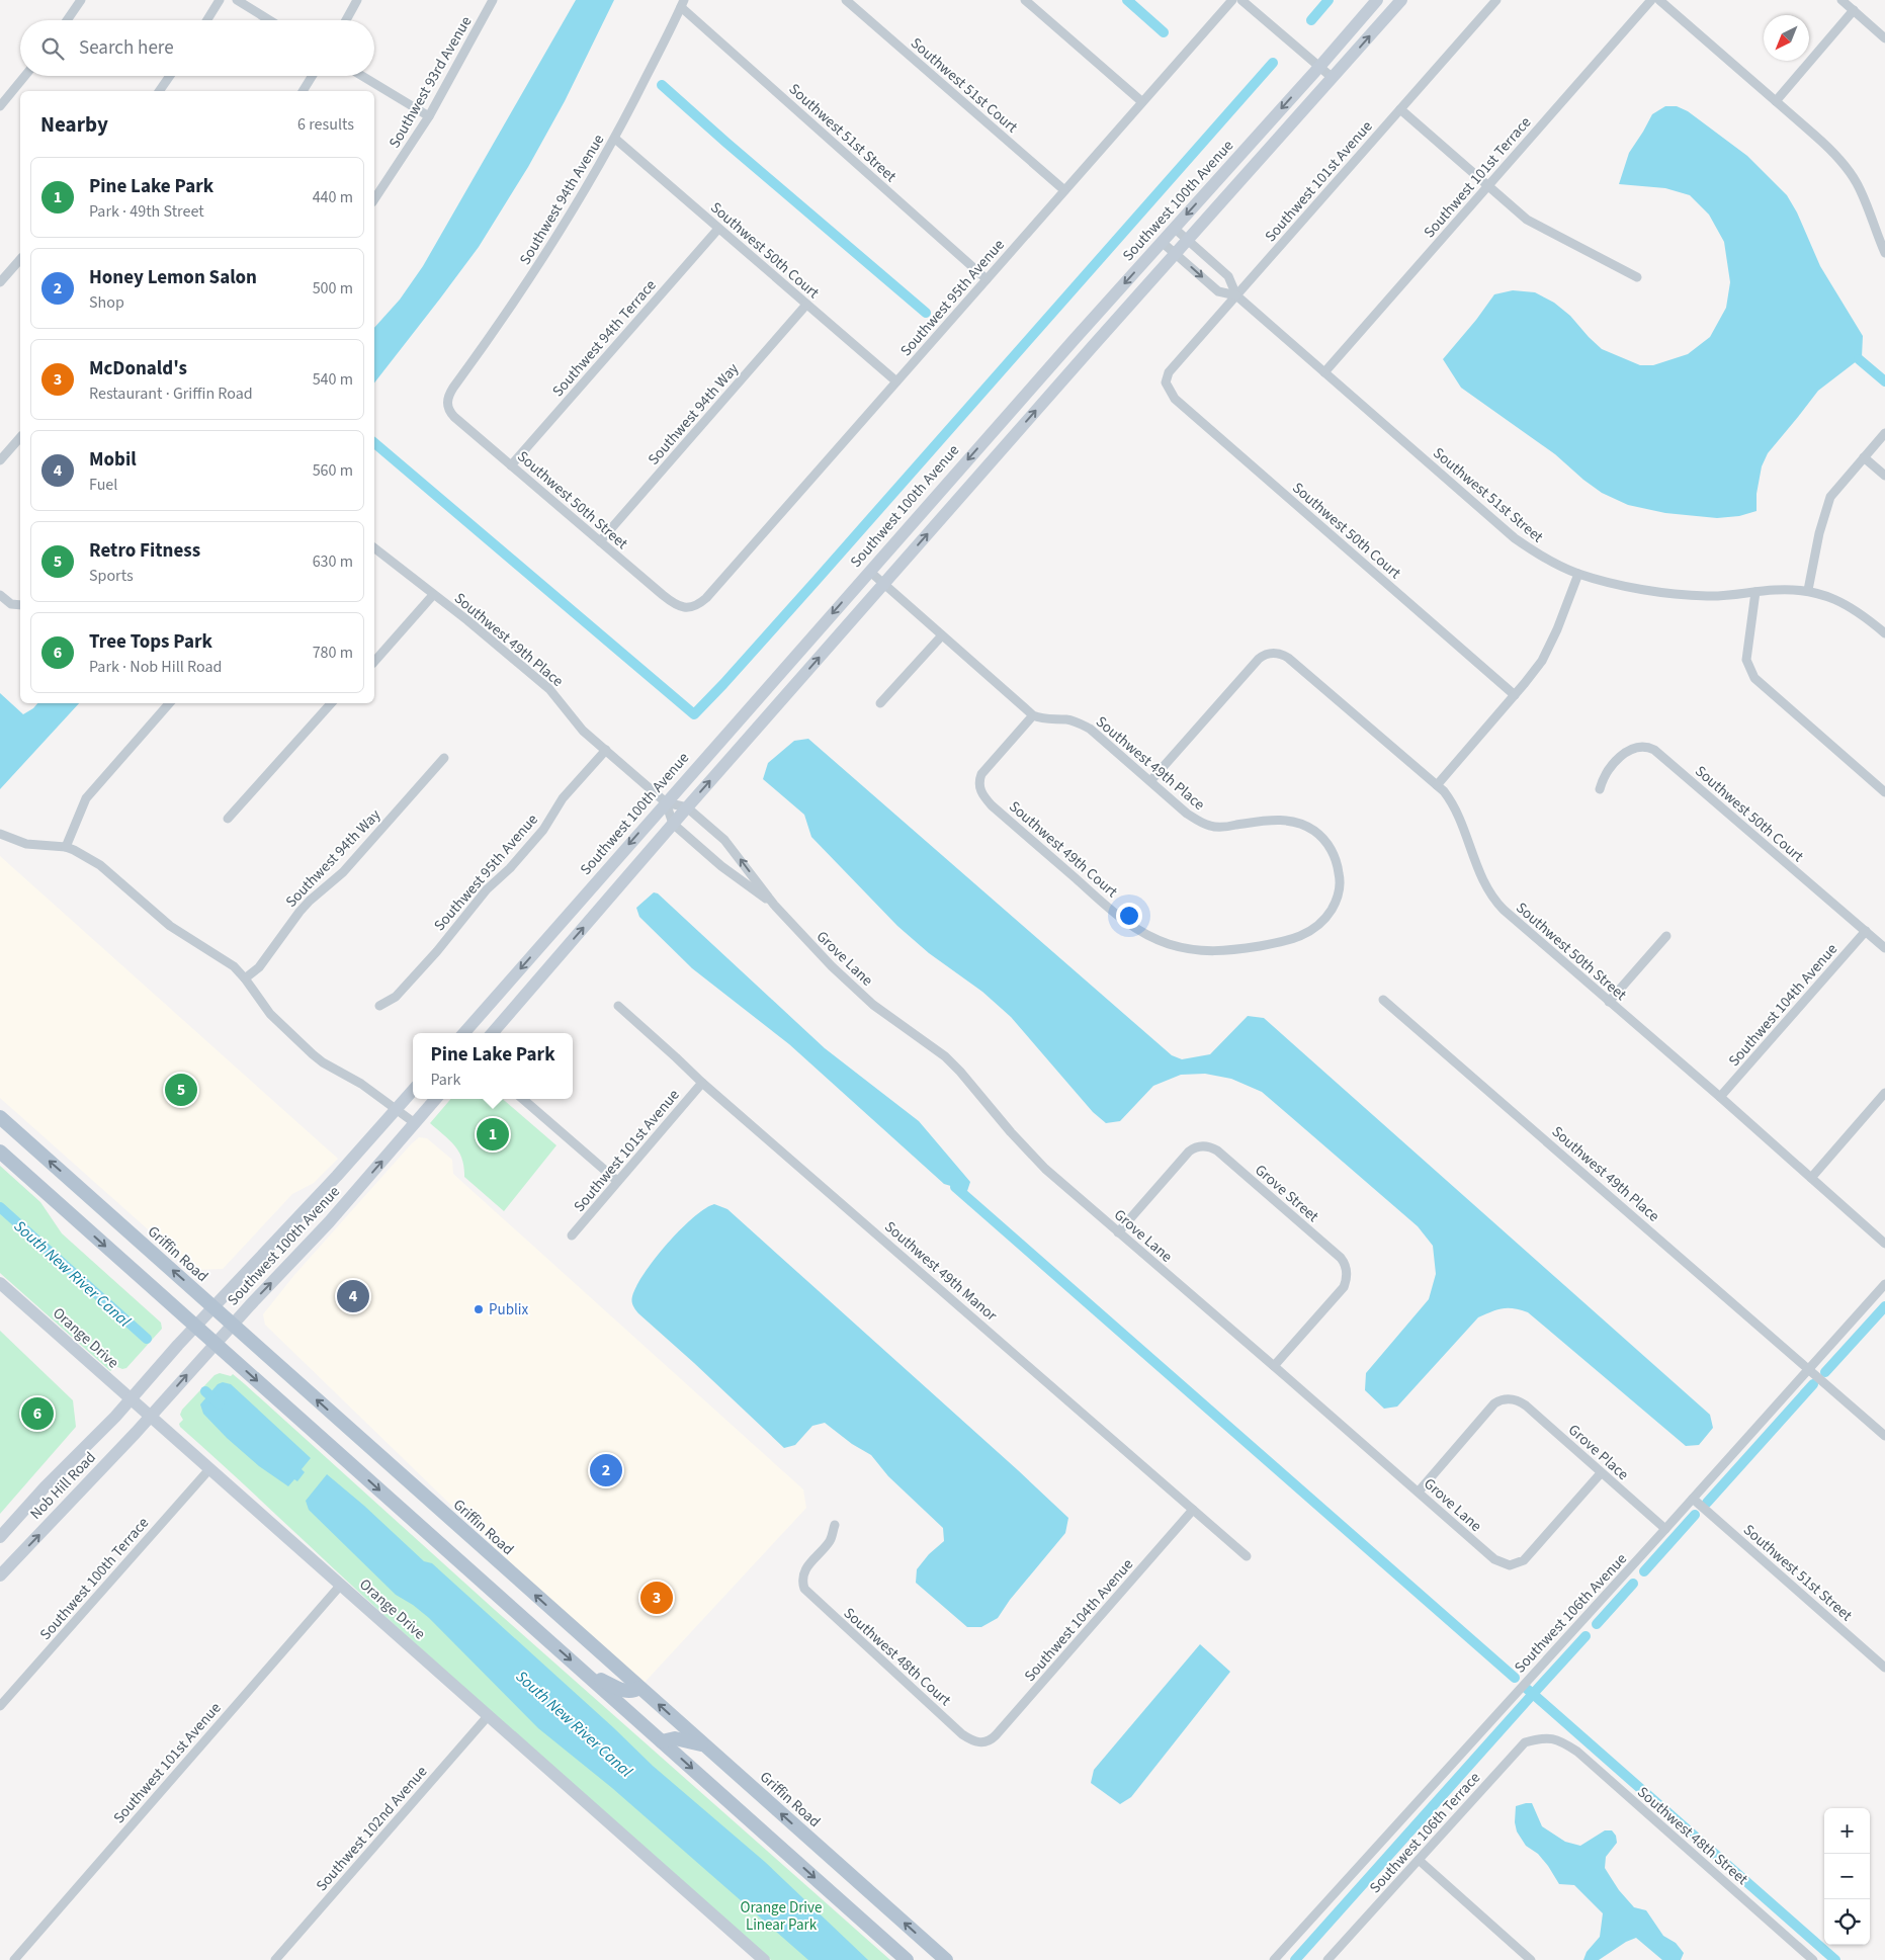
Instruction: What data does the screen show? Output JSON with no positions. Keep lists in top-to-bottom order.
{
  "streets": {
    "main road": [
      "Southwest 100th Avenue",
      "Griffin Road",
      "Orange Drive",
      "Nob Hill Road"
    ],
    "street": [
      "Southwest 93rd Avenue",
      "Southwest 51st Court",
      "Southwest 51st Street",
      "Southwest 101st Terrace",
      "Southwest 101st Avenue",
      "Southwest 94th Avenue",
      "Southwest 50th Court",
      "Southwest 95th Avenue",
      "Southwest 94th Terrace",
      "Southwest 94th Way",
      "Southwest 50th Street",
      "Southwest 49th Place",
      "Southwest 49th Court",
      "Grove Lane",
      "Southwest 104th Avenue",
      "Grove Street",
      "Southwest 49th Manor",
      "Grove Place",
      "Southwest 100th Terrace",
      "Southwest 106th Avenue",
      "Southwest 48th Court",
      "Southwest 102nd Avenue",
      "Southwest 106th Terrace",
      "Southwest 48th Street"
    ]
  },
  "crossings": [
    ["Southwest 51st Court", "Southwest 95th Avenue"],
    ["Southwest 51st Street", "Southwest 101st Terrace"],
    ["Southwest 51st Street", "Southwest 101st Avenue"],
    ["Southwest 51st Street", "Southwest 94th Avenue"],
    ["Southwest 51st Street", "Southwest 100th Avenue"],
    ["Southwest 51st Street", "Southwest 95th Avenue"],
    ["Southwest 51st Street", "Southwest 106th Avenue"],
    ["Southwest 101st Avenue", "Southwest 50th Court"],
    ["Southwest 101st Avenue", "Southwest 49th Manor"],
    ["Southwest 101st Avenue", "Orange Drive"],
    ["Southwest 94th Avenue", "Southwest 50th Court"],
    ["Southwest 94th Avenue", "Southwest 50th Street"],
    ["Southwest 100th Avenue", "Southwest 49th Place"],
    ["Southwest 100th Avenue", "Grove Lane"],
    ["Southwest 100th Avenue", "Griffin Road"],
    ["Southwest 100th Avenue", "Orange Drive"],
    ["Southwest 100th Avenue", "Nob Hill Road"],
    ["Southwest 50th Court", "Southwest 95th Avenue"],
    ["Southwest 50th Court", "Southwest 94th Terrace"],
    ["Southwest 50th Court", "Southwest 94th Way"],
    ["Southwest 50th Court", "Southwest 104th Avenue"],
    ["Southwest 95th Avenue", "Southwest 50th Street"],
    ["Southwest 95th Avenue", "Southwest 49th Place"],
    ["Southwest 94th Terrace", "Southwest 50th Street"],
    ["Southwest 94th Way", "Southwest 50th Street"],
    ["Southwest 50th Street", "Southwest 49th Place"],
    ["Southwest 50th Street", "Southwest 104th Avenue"],
    ["Southwest 49th Place", "Southwest 49th Court"],
    ["Southwest 49th Place", "Grove Lane"],
    ["Southwest 49th Place", "Southwest 106th Avenue"],
    ["Grove Lane", "Grove Street"],
    ["Grove Lane", "Grove Place"],
    ["Southwest 104th Avenue", "Southwest 49th Manor"],
    ["Southwest 104th Avenue", "Southwest 48th Court"],
    ["Orange Drive", "Nob Hill Road"],
    ["Orange Drive", "Southwest 100th Terrace"],
    ["Orange Drive", "Southwest 102nd Avenue"],
    ["Grove Place", "Southwest 106th Avenue"],
    ["Southwest 106th Terrace", "Southwest 48th Street"]
  ],
  "water": ["South New River Canal"],
  "parks": ["Orange Drive Linear Park"],
  "places": ["Publix"],
  "north": "bottom left",
  "page": {
    "search": "Search here",
    "heading": ["Nearby", "6 results"],
    "list": [
      {
        "mark": "1",
        "name": "Pine Lake Park",
        "note": "Park · 49th Street",
        "value": "440 m"
      },
      {
        "mark": "2",
        "name": "Honey Lemon Salon",
        "note": "Shop",
        "value": "500 m"
      },
      {
        "mark": "3",
        "name": "McDonald's",
        "note": "Restaurant · Griffin Road",
        "value": "540 m"
      },
      {
        "mark": "4",
        "name": "Mobil",
        "note": "Fuel",
        "value": "560 m"
      },
      {
        "mark": "5",
        "name": "Retro Fitness",
        "note": "Sports",
        "value": "630 m"
      },
      {
        "mark": "6",
        "name": "Tree Tops Park",
        "note": "Park · Nob Hill Road",
        "value": "780 m"
      }
    ],
    "popup": ["Pine Lake Park", "Park"],
    "pins": [
      "5",
      "1",
      "4",
      "6",
      "2",
      "3"
    ],
    "map_buttons": ["+", "−"]
  }
}
